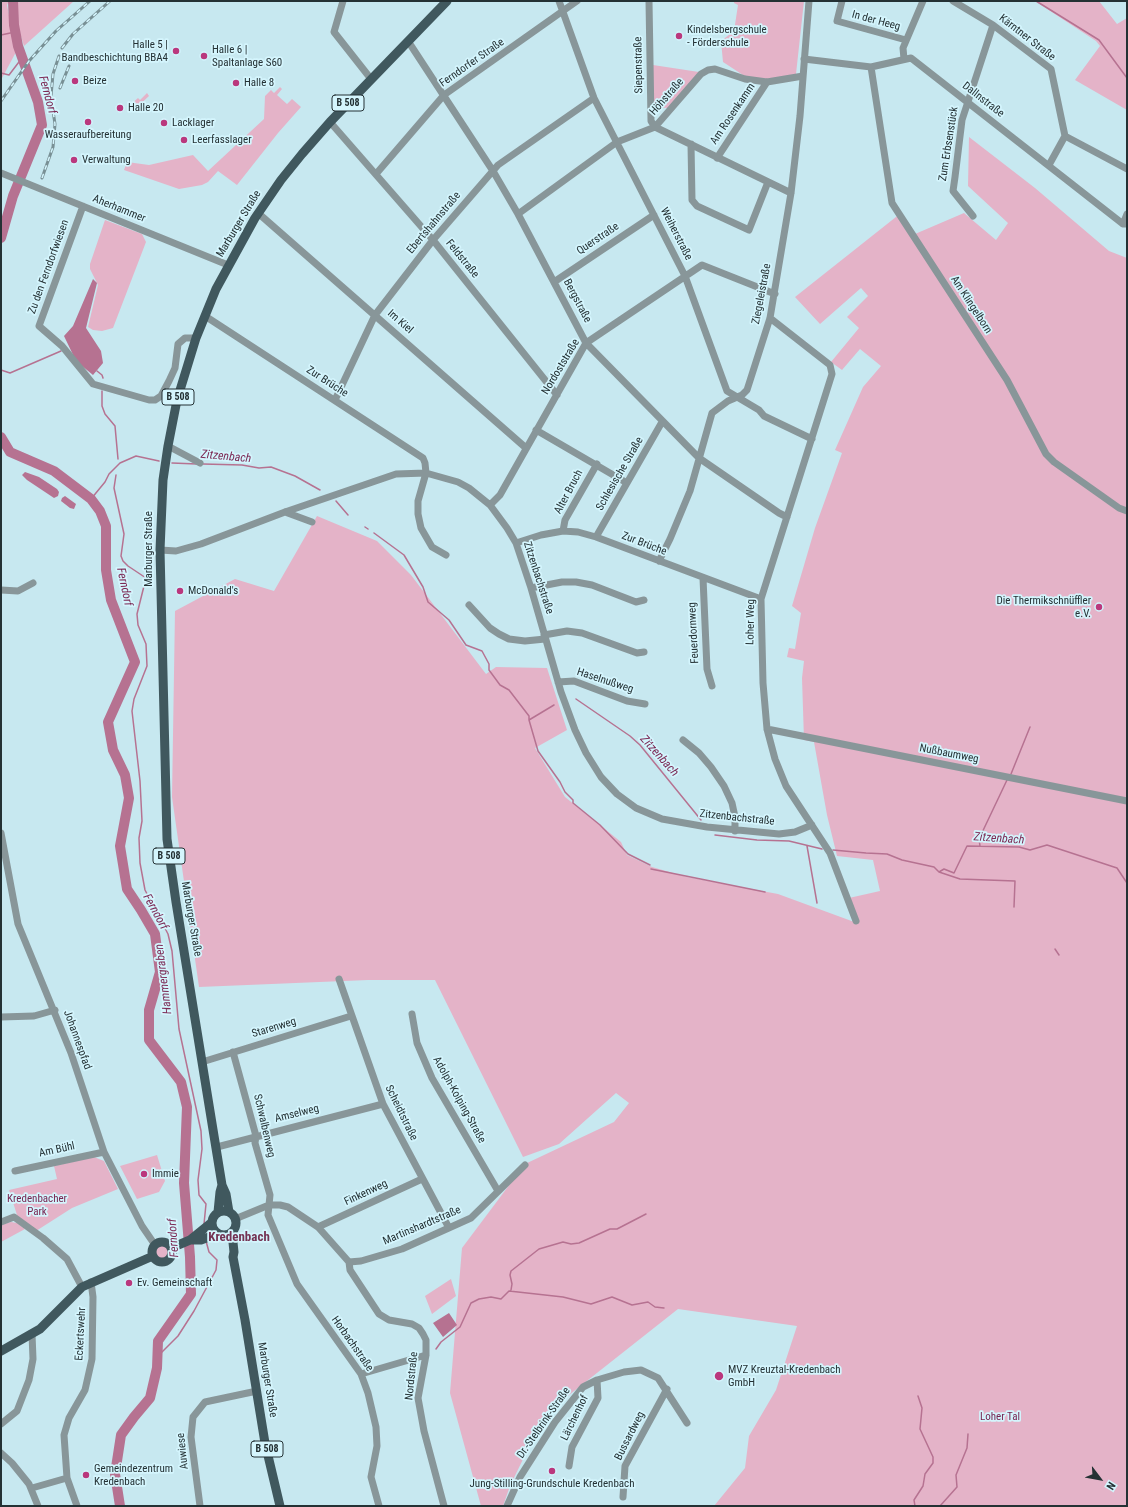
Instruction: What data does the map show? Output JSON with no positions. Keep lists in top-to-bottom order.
{
  "streets": {
    "main road": ["B 508", "Marburger Straße"],
    "street": [
      "In der Heeg",
      "Kärntner Straße",
      "Ferndorfer Straße",
      "Siepenstraße",
      "Höhstraße",
      "Dallnstraße",
      "Am Rosenkamm",
      "Zum Erbsenstück",
      "Aherhammer",
      "Ebertshahnstraße",
      "Weiherstraße",
      "Querstraße",
      "Feldstraße",
      "Zu den Ferndorfwiesen",
      "Ziegeleistraße",
      "Bergstraße",
      "Am Klingelborn",
      "Im Kiel",
      "Nordoststraße",
      "Zur Brüche",
      "Schlesische Straße",
      "Alter Bruch",
      "Zitzenbachstraße",
      "Loher Weg",
      "Feuerdornweg",
      "Haselnußweg",
      "Nußbaumweg",
      "Starenweg",
      "Johannespfad",
      "Adolph-Kolping-Straße",
      "Scheidtstraße",
      "Amselweg",
      "Schwalbenweg",
      "Am Bühl",
      "Finkenweg",
      "Martinshardtstraße",
      "Eckertswehr",
      "Horbachstraße",
      "Nordstraße",
      "Lärchenhof",
      "Dr.-Stelbrink-Straße",
      "Bussardweg",
      "Auwiese"
    ]
  },
  "crossings": [
    ["Kärntner Straße", "Zum Erbsenstück"],
    ["Ferndorfer Straße", "Weiherstraße"],
    ["Ferndorfer Straße", "Feldstraße"],
    ["Ferndorfer Straße", "Bergstraße"],
    ["Siepenstraße", "Höhstraße"],
    ["Siepenstraße", "Am Rosenkamm"],
    ["Höhstraße", "Am Rosenkamm"],
    ["Höhstraße", "Weiherstraße"],
    ["Höhstraße", "Ziegeleistraße"],
    ["Höhstraße", "Bergstraße"],
    ["Dallnstraße", "Zum Erbsenstück"],
    ["B 508", "Marburger Straße"],
    ["Am Rosenkamm", "Ziegeleistraße"],
    ["Aherhammer", "Marburger Straße"],
    ["Aherhammer", "Zu den Ferndorfwiesen"],
    ["Ebertshahnstraße", "Weiherstraße"],
    ["Ebertshahnstraße", "Feldstraße"],
    ["Ebertshahnstraße", "Bergstraße"],
    ["Ebertshahnstraße", "Im Kiel"],
    ["Ebertshahnstraße", "Zur Brüche"],
    ["Marburger Straße", "Feldstraße"],
    ["Marburger Straße", "Zu den Ferndorfwiesen"],
    ["Marburger Straße", "Bergstraße"],
    ["Marburger Straße", "Im Kiel"],
    ["Marburger Straße", "Zur Brüche"],
    ["Marburger Straße", "Zitzenbachstraße"],
    ["Marburger Straße", "Starenweg"],
    ["Marburger Straße", "Amselweg"],
    ["Marburger Straße", "Auwiese"],
    ["Weiherstraße", "Querstraße"],
    ["Weiherstraße", "Ziegeleistraße"],
    ["Weiherstraße", "Nordoststraße"],
    ["Weiherstraße", "Loher Weg"],
    ["Querstraße", "Bergstraße"],
    ["Feldstraße", "Nordoststraße"],
    ["Ziegeleistraße", "Bergstraße"],
    ["Ziegeleistraße", "Nordoststraße"],
    ["Ziegeleistraße", "Zur Brüche"],
    ["Ziegeleistraße", "Loher Weg"],
    ["Bergstraße", "Nordoststraße"],
    ["Bergstraße", "Schlesische Straße"],
    ["Bergstraße", "Loher Weg"],
    ["Im Kiel", "Nordoststraße"],
    ["Nordoststraße", "Alter Bruch"],
    ["Nordoststraße", "Zitzenbachstraße"],
    ["Zur Brüche", "Schlesische Straße"],
    ["Zur Brüche", "Alter Bruch"],
    ["Zur Brüche", "Zitzenbachstraße"],
    ["Zur Brüche", "Loher Weg"],
    ["Zur Brüche", "Feuerdornweg"],
    ["Schlesische Straße", "Alter Bruch"],
    ["Zitzenbachstraße", "Loher Weg"],
    ["Zitzenbachstraße", "Haselnußweg"],
    ["Loher Weg", "Nußbaumweg"],
    ["Starenweg", "Scheidtstraße"],
    ["Starenweg", "Schwalbenweg"],
    ["Johannespfad", "Am Bühl"],
    ["Adolph-Kolping-Straße", "Martinshardtstraße"],
    ["Scheidtstraße", "Amselweg"],
    ["Scheidtstraße", "Finkenweg"],
    ["Scheidtstraße", "Martinshardtstraße"],
    ["Amselweg", "Schwalbenweg"],
    ["Schwalbenweg", "Horbachstraße"],
    ["Martinshardtstraße", "Nordstraße"],
    ["Lärchenhof", "Dr.-Stelbrink-Straße"],
    ["Dr.-Stelbrink-Straße", "Bussardweg"]
  ],
  "districts": ["Kredenbach"],
  "water": ["Ferndorf", "Zitzenbach", "Hammergraben"],
  "parks": ["Kredenbacher Park", "Loher Tal"],
  "places": [
    "Kindelsbergschule - Förderschule",
    "Halle 5 | Bandbeschichtung BBA4",
    "Halle 6 | Spaltanlage S60",
    "Beize",
    "Halle 8",
    "Halle 20",
    "Wasseraufbereitung",
    "Lacklager",
    "Leerfasslager",
    "Verwaltung",
    "McDonald's",
    "Die Thermikschnüffler e.V.",
    "Immie",
    "Ev. Gemeinschaft",
    "MVZ Kreuztal-Kredenbach GmbH",
    "Jung-Stilling-Grundschule Kredenbach",
    "Gemeindezentrum Kredenbach"
  ],
  "north": "bottom right"
}
